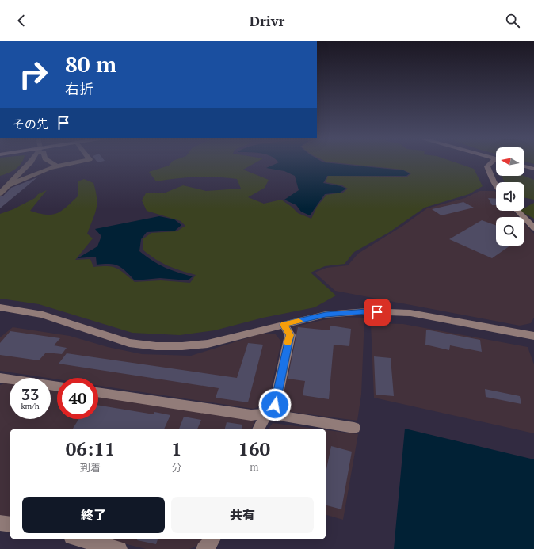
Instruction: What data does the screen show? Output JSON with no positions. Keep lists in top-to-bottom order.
{
  "north": "left",
  "page": {
    "header": "Drivr",
    "turn": ["80 m", "右折"],
    "then": "その先",
    "speed": "33 km/h",
    "limit": "40",
    "eta": [
      "06:11",
      "到着",
      "1",
      "分",
      "160",
      "m"
    ],
    "buttons": ["終了", "共有"]
  }
}
